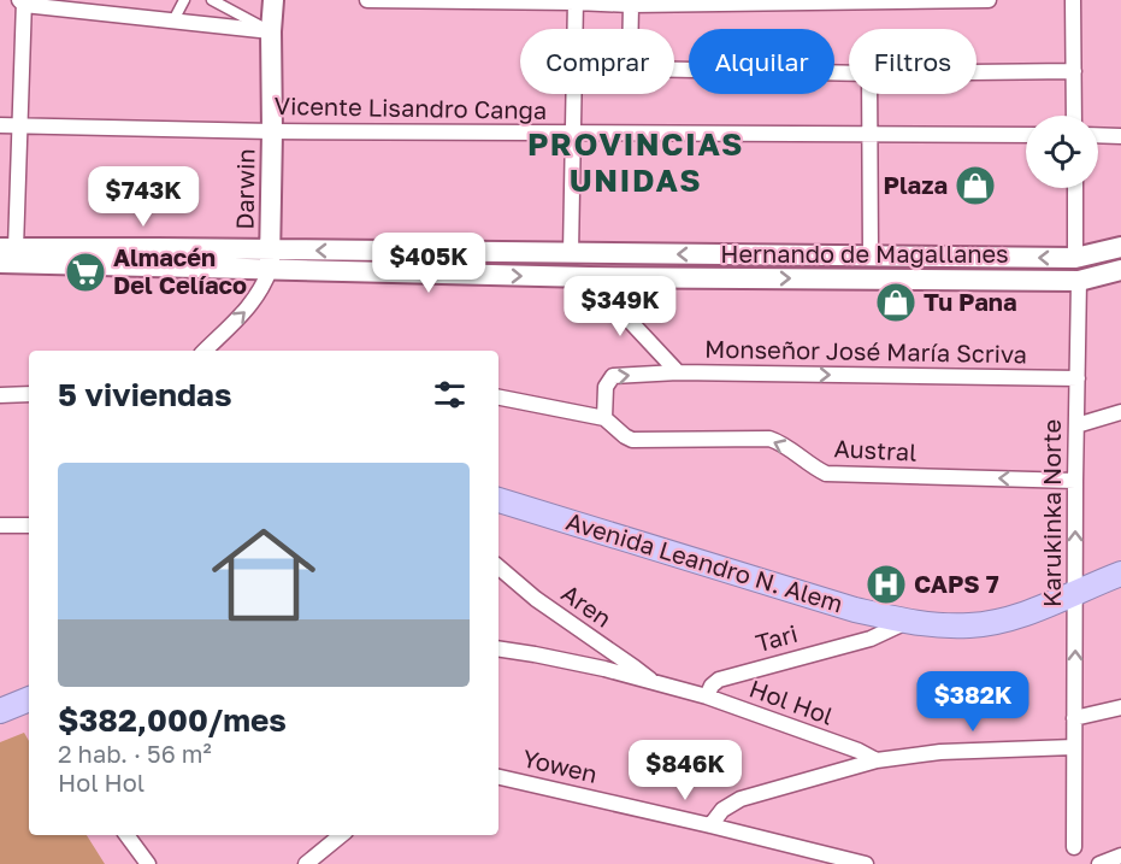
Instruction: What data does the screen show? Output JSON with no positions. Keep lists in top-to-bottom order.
{
  "streets": {
    "highway": ["Avenida Leandro N. Alem"],
    "main road": ["Darwin", "Hernando de Magallanes"],
    "street": [
      "Vicente Lisandro Canga",
      "Monseñor José María Scriva",
      "Austral",
      "Karukinka Norte",
      "Aren",
      "Tari",
      "Hol Hol",
      "Yowen"
    ]
  },
  "crossings": [
    ["Vicente Lisandro Canga", "Darwin"],
    ["Darwin", "Hernando de Magallanes"],
    ["Hernando de Magallanes", "Karukinka Norte"],
    ["Monseñor José María Scriva", "Austral"],
    ["Monseñor José María Scriva", "Karukinka Norte"],
    ["Austral", "Karukinka Norte"],
    ["Karukinka Norte", "Avenida Leandro N. Alem"],
    ["Avenida Leandro N. Alem", "Tari"],
    ["Aren", "Hol Hol"],
    ["Tari", "Hol Hol"]
  ],
  "one_way": ["Monseñor José María Scriva", "Austral", "Karukinka Norte"],
  "districts": ["PROVINCIAS UNIDAS"],
  "places": {
    "shop": ["Plaza", "Tu Pana"],
    "supermarket": ["Almacén Del Celíaco"],
    "hospital": ["CAPS 7"]
  },
  "page": {
    "chip": ["Comprar", "Alquilar", "Filtros"],
    "price": [
      "$743K",
      "$405K",
      "$349K",
      "$382K",
      "$846K"
    ],
    "heading": "5 viviendas",
    "list": [
      {
        "name": "$382,000/mes",
        "note": "2 hab. · 56 m² · Hol Hol"
      }
    ]
  }
}
